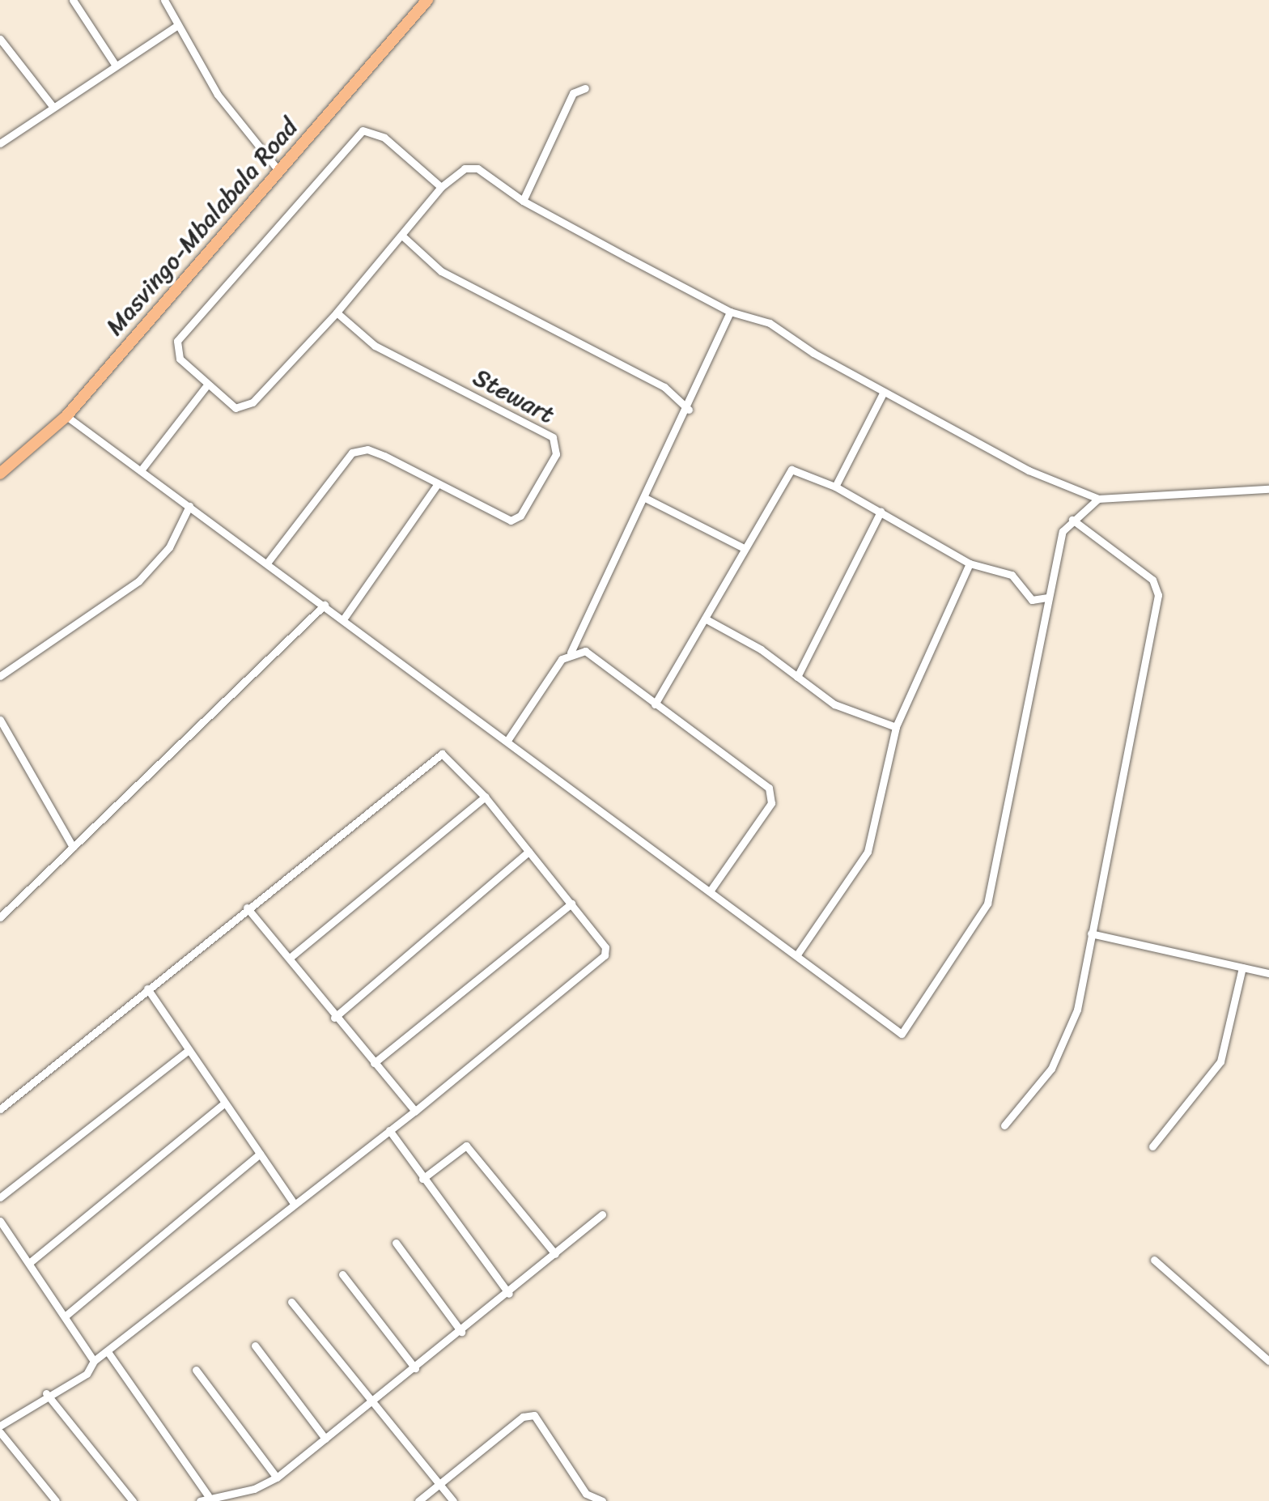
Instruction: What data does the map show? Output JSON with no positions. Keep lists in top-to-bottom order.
{
  "streets": {
    "highway": ["Masvingo-Mbalabala Road"],
    "street": ["Stewart"]
  }
}
